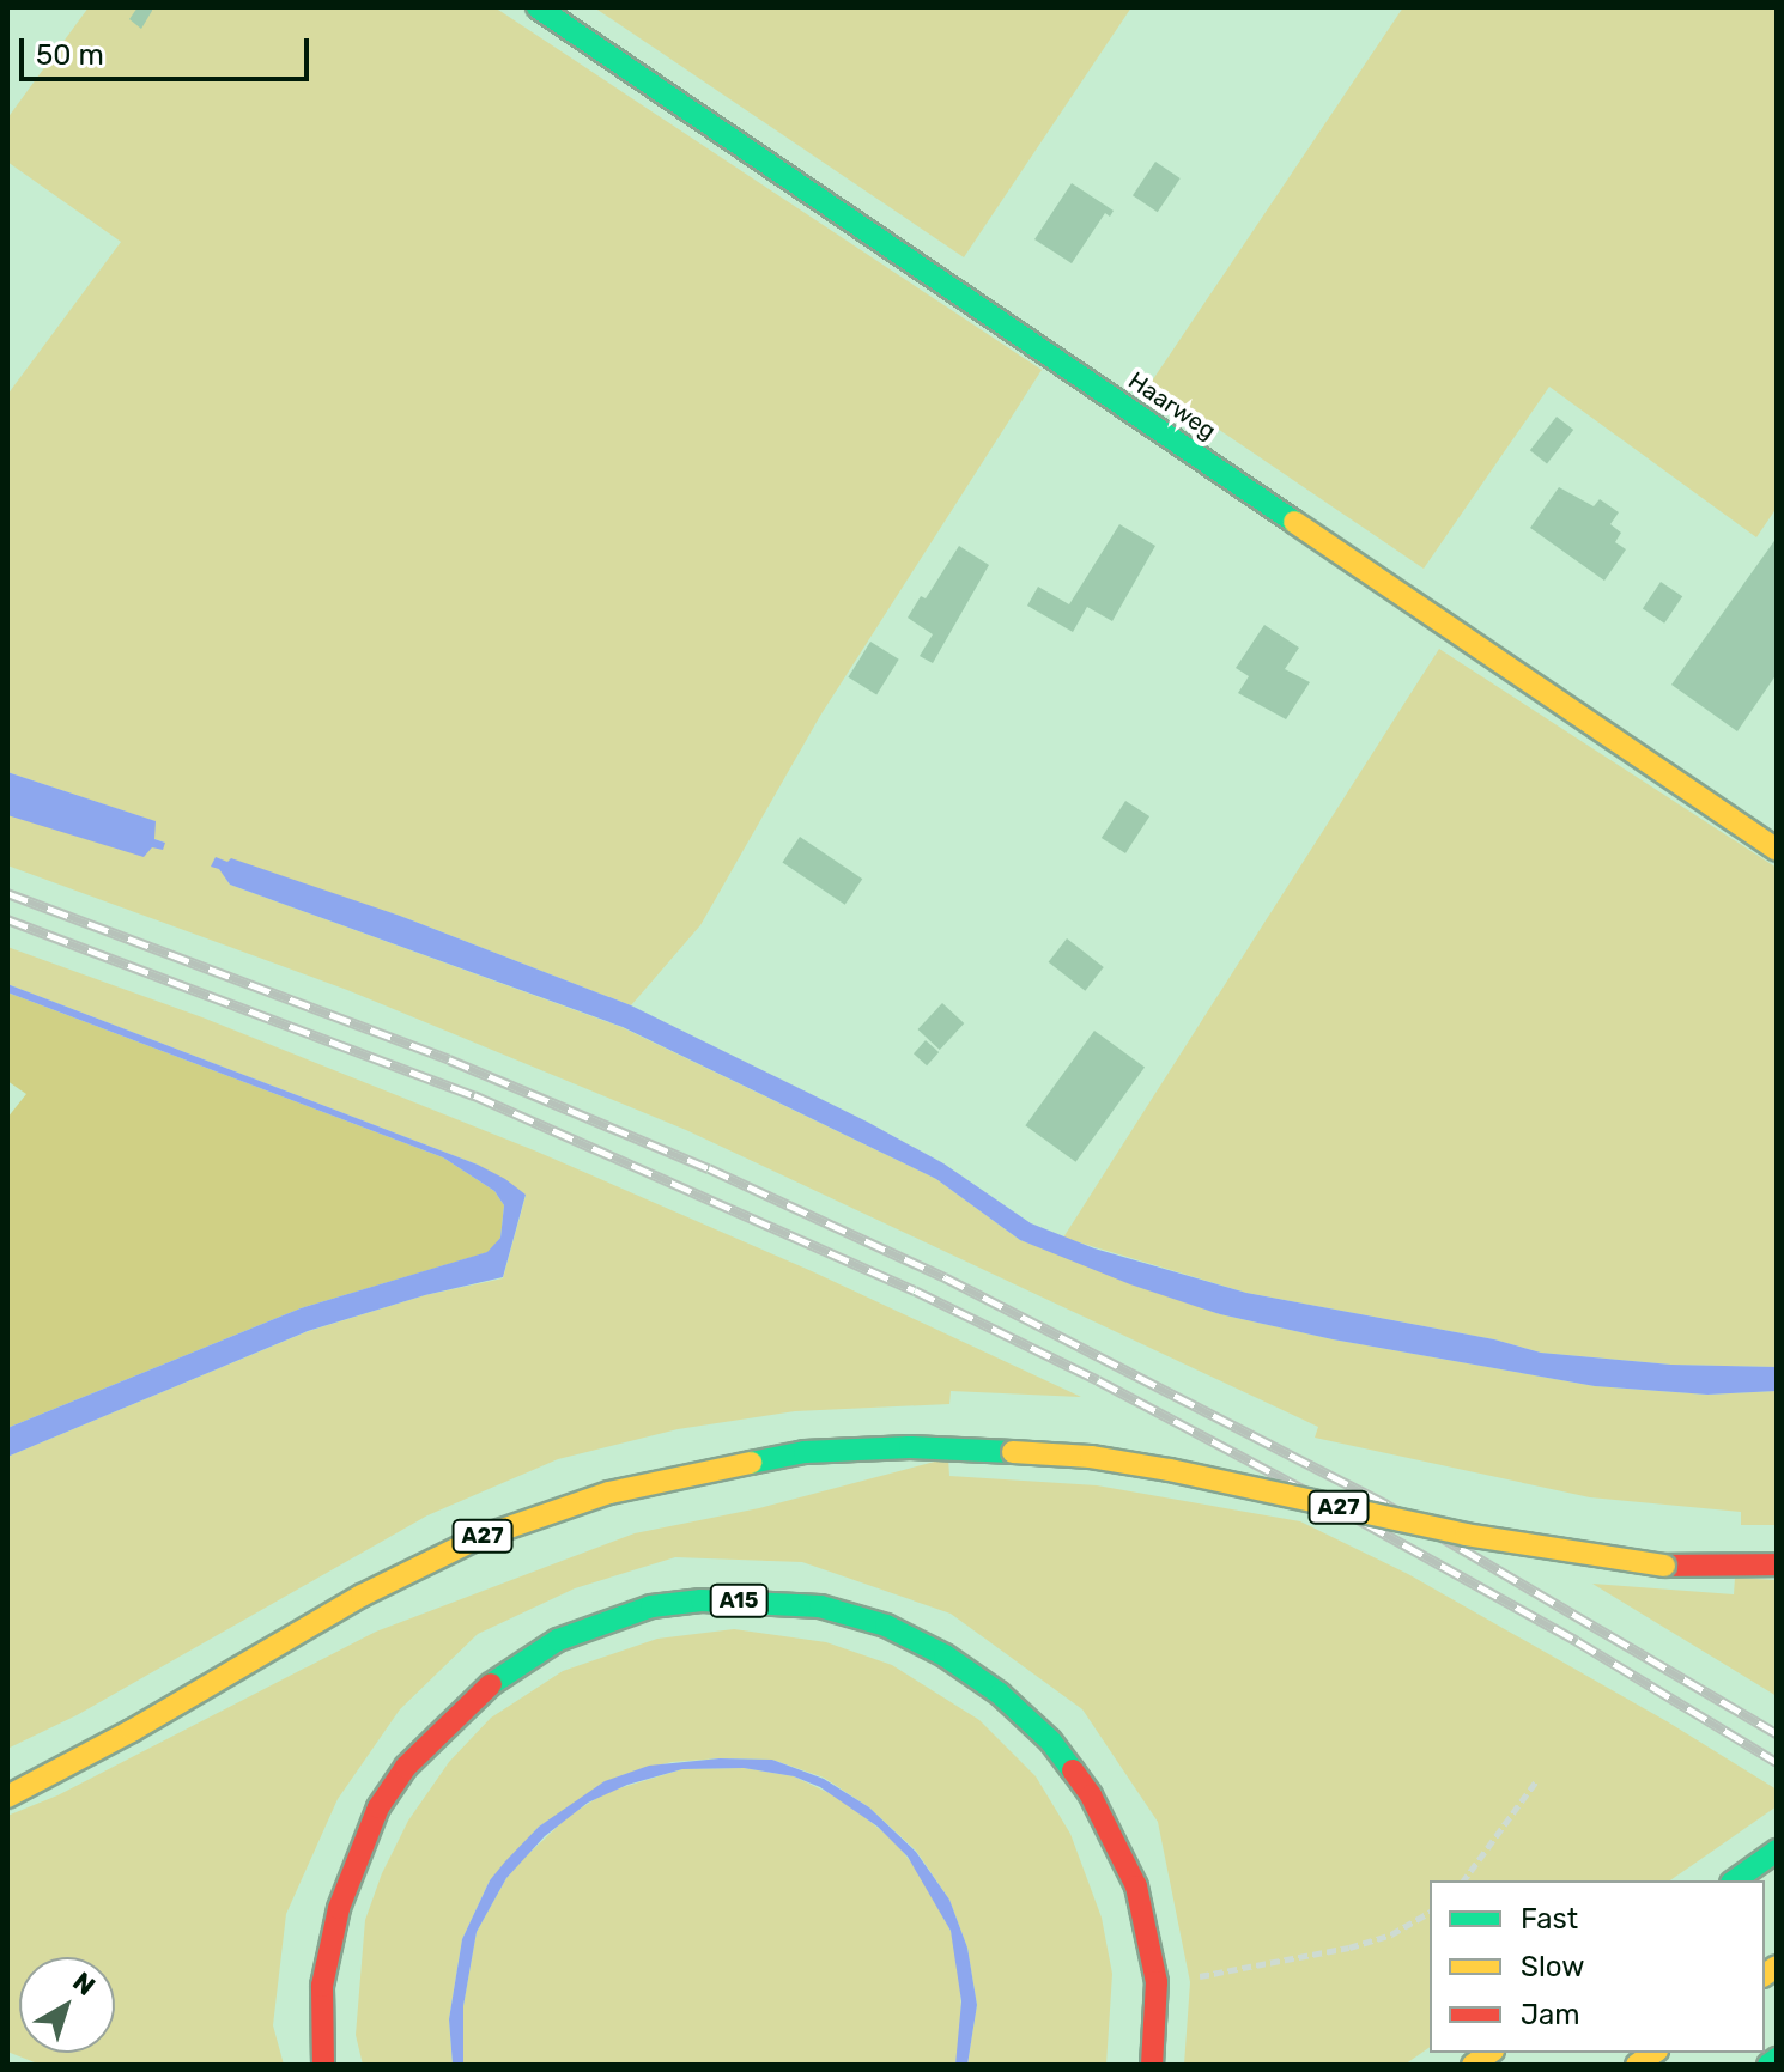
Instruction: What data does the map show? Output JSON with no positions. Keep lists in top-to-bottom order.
{
  "streets": {
    "main road": ["Haarweg", "A27", "A15"]
  },
  "legend": ["Fast", "Slow", "Jam"],
  "scale_bar": "50 m",
  "north": "top right"
}
